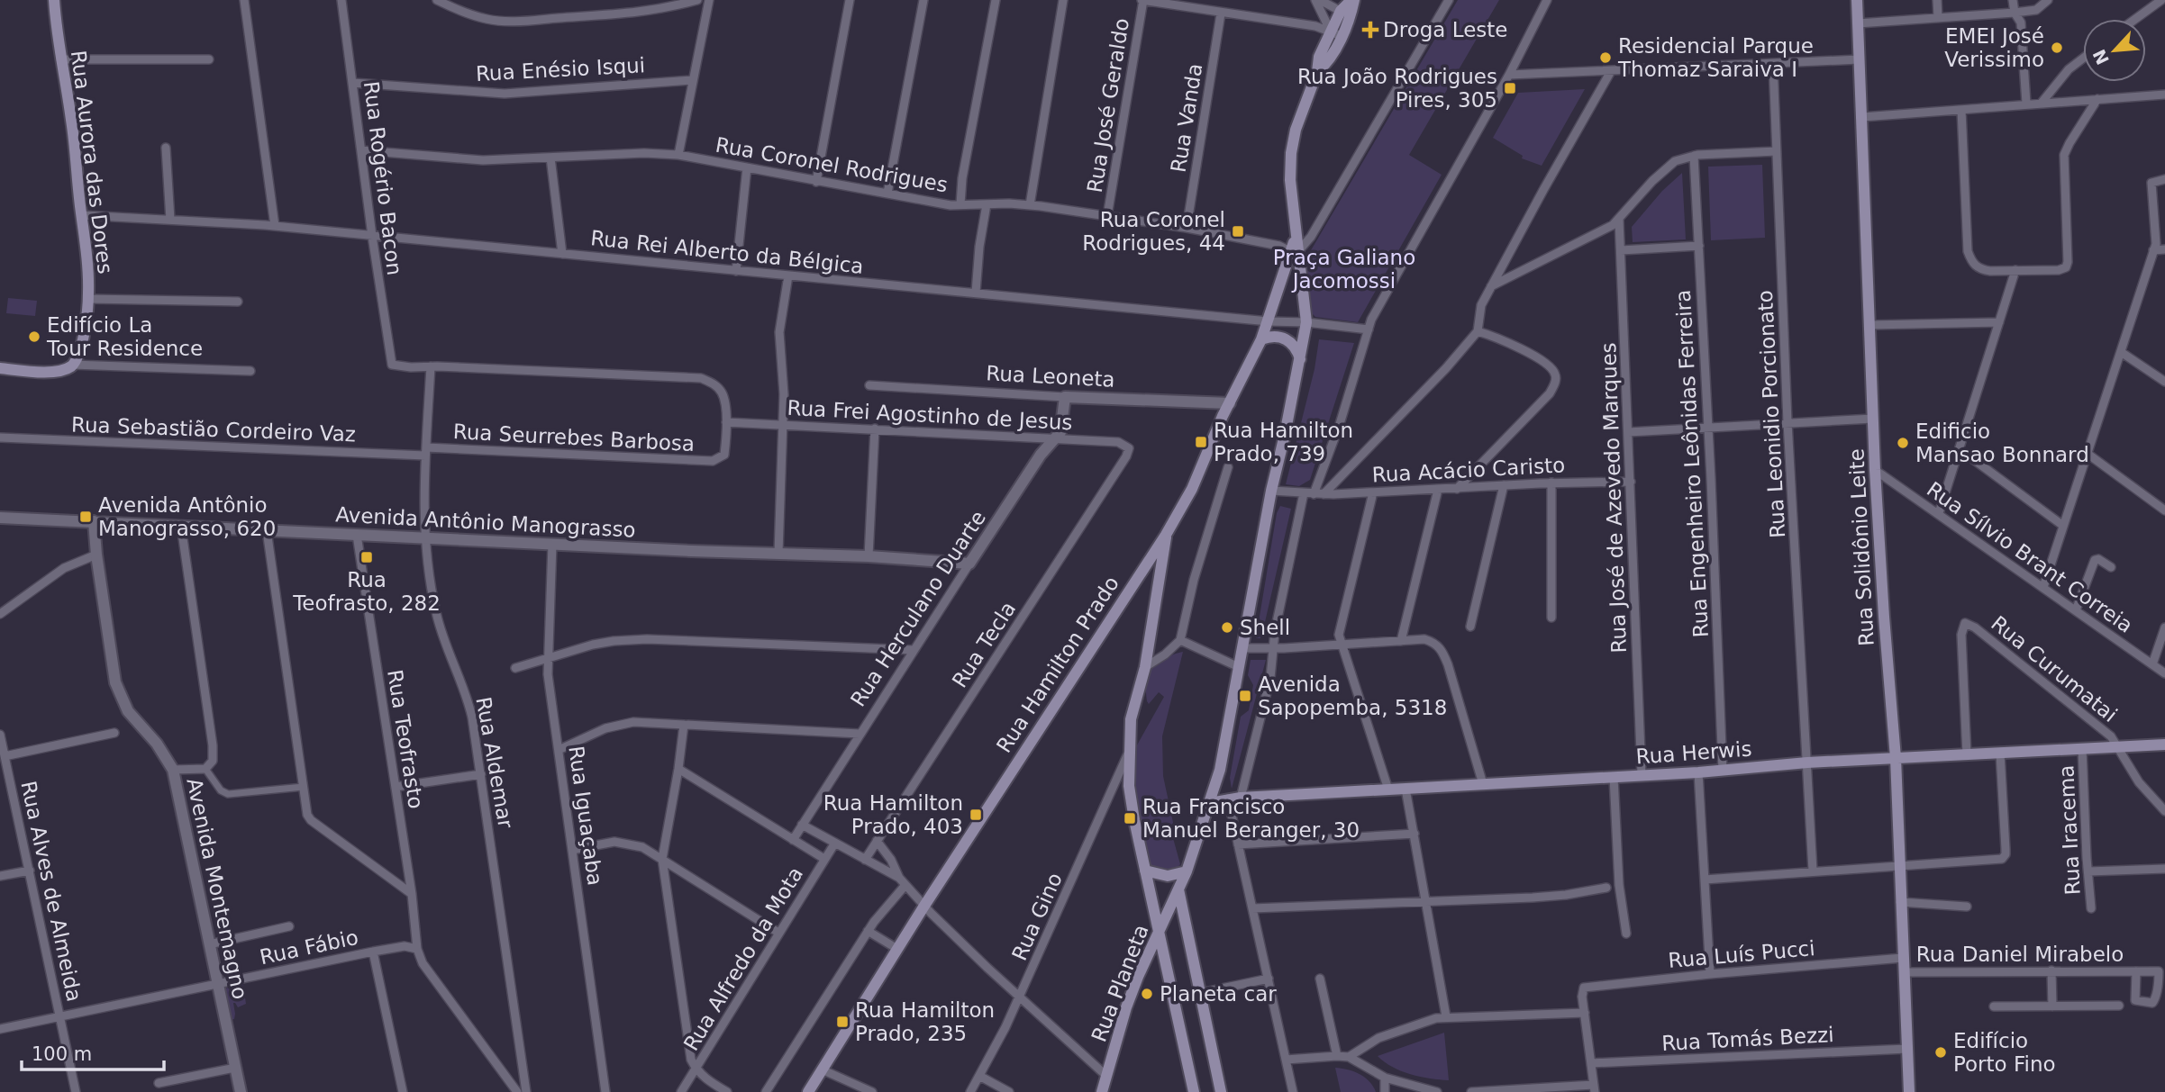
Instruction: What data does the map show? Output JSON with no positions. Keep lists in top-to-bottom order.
{
  "streets": {
    "main road": [
      "Rua Aurora das Dores",
      "Rua Solidônio Leite",
      "Rua Hamilton Prado",
      "Rua Herwis",
      "Rua Planeta"
    ],
    "street": [
      "Rua Enésio Isqui",
      "Rua José Geraldo",
      "Rua Vanda",
      "Rua Coronel Rodrigues",
      "Rua Rogério Bacon",
      "Rua Rei Alberto da Bélgica",
      "Rua Leoneta",
      "Rua Leonidio Porcionato",
      "Rua Frei Agostinho de Jesus",
      "Rua Sebastião Cordeiro Vaz",
      "Rua Seurrebes Barbosa",
      "Rua Engenheiro Leônidas Ferreira",
      "Rua Acácio Caristo",
      "Rua José de Azevedo Marques",
      "Avenida Antônio Manograsso",
      "Rua Sílvio Brant Correia",
      "Rua Herculano Duarte",
      "Rua Tecla",
      "Rua Curumatai",
      "Rua Teofrasto",
      "Rua Aldemar",
      "Rua Iguaçaba",
      "Rua Iracema",
      "Avenida Montemagno",
      "Rua Alves de Almeida",
      "Rua Gino",
      "Rua Fábio",
      "Rua Luís Pucci",
      "Rua Daniel Mirabelo",
      "Rua Alfredo da Mota",
      "Rua Tomás Bezzi"
    ]
  },
  "crossings": [
    ["Rua Enésio Isqui", "Rua Rogério Bacon"],
    ["Rua José Geraldo", "Rua Coronel Rodrigues"],
    ["Rua Vanda", "Rua Coronel Rodrigues"],
    ["Rua Aurora das Dores", "Rua Rei Alberto da Bélgica"],
    ["Rua Coronel Rodrigues", "Rua Rogério Bacon"],
    ["Rua Coronel Rodrigues", "Rua Hamilton Prado"],
    ["Rua Coronel Rodrigues", "Rua Planeta"],
    ["Rua Rogério Bacon", "Rua Rei Alberto da Bélgica"],
    ["Rua Rogério Bacon", "Rua Aldemar"],
    ["Rua Rei Alberto da Bélgica", "Rua Hamilton Prado"],
    ["Rua Rei Alberto da Bélgica", "Rua Planeta"],
    ["Rua Leoneta", "Rua Herculano Duarte"],
    ["Rua Leoneta", "Rua Hamilton Prado"],
    ["Rua Leonidio Porcionato", "Rua Herwis"],
    ["Rua Frei Agostinho de Jesus", "Rua Seurrebes Barbosa"],
    ["Rua Frei Agostinho de Jesus", "Rua Herculano Duarte"],
    ["Rua Frei Agostinho de Jesus", "Rua Tecla"],
    ["Rua Sebastião Cordeiro Vaz", "Rua Seurrebes Barbosa"],
    ["Rua Sebastião Cordeiro Vaz", "Rua Aldemar"],
    ["Rua Seurrebes Barbosa", "Rua Aldemar"],
    ["Rua Engenheiro Leônidas Ferreira", "Rua Herwis"],
    ["Rua Acácio Caristo", "Rua José de Azevedo Marques"],
    ["Rua Acácio Caristo", "Rua Planeta"],
    ["Rua José de Azevedo Marques", "Rua Herwis"],
    ["Avenida Antônio Manograsso", "Rua Herculano Duarte"],
    ["Avenida Antônio Manograsso", "Rua Teofrasto"],
    ["Avenida Antônio Manograsso", "Rua Aldemar"],
    ["Avenida Antônio Manograsso", "Rua Iguaçaba"],
    ["Avenida Antônio Manograsso", "Avenida Montemagno"],
    ["Rua Solidônio Leite", "Rua Sílvio Brant Correia"],
    ["Rua Solidônio Leite", "Rua Herwis"],
    ["Rua Solidônio Leite", "Rua Luís Pucci"],
    ["Rua Solidônio Leite", "Rua Daniel Mirabelo"],
    ["Rua Solidônio Leite", "Rua Tomás Bezzi"],
    ["Rua Hamilton Prado", "Rua Planeta"],
    ["Rua Curumatai", "Rua Herwis"],
    ["Rua Teofrasto", "Rua Fábio"],
    ["Rua Herwis", "Rua Iracema"],
    ["Rua Herwis", "Rua Planeta"],
    ["Avenida Montemagno", "Rua Fábio"],
    ["Rua Alves de Almeida", "Rua Fábio"]
  ],
  "parks": ["Praça Galiano Jacomossi"],
  "places": {
    "health": ["Droga Leste"],
    "other": [
      "EMEI José Verissimo",
      "Residencial Parque Thomaz Saraiva I",
      "Edifício La Tour Residence",
      "Edificio Mansao Bonnard",
      "Shell",
      "Planeta car",
      "Edifício Porto Fino"
    ],
    "transit": [
      "Rua João Rodrigues Pires, 305",
      "Rua Coronel Rodrigues, 44",
      "Rua Hamilton Prado, 739",
      "Avenida Antônio Manograsso, 620",
      "Rua Teofrasto, 282",
      "Avenida Sapopemba, 5318",
      "Rua Hamilton Prado, 403",
      "Rua Francisco Manuel Beranger, 30",
      "Rua Hamilton Prado, 235"
    ]
  },
  "scale_bar": "100 m",
  "north": "bottom left"
}
